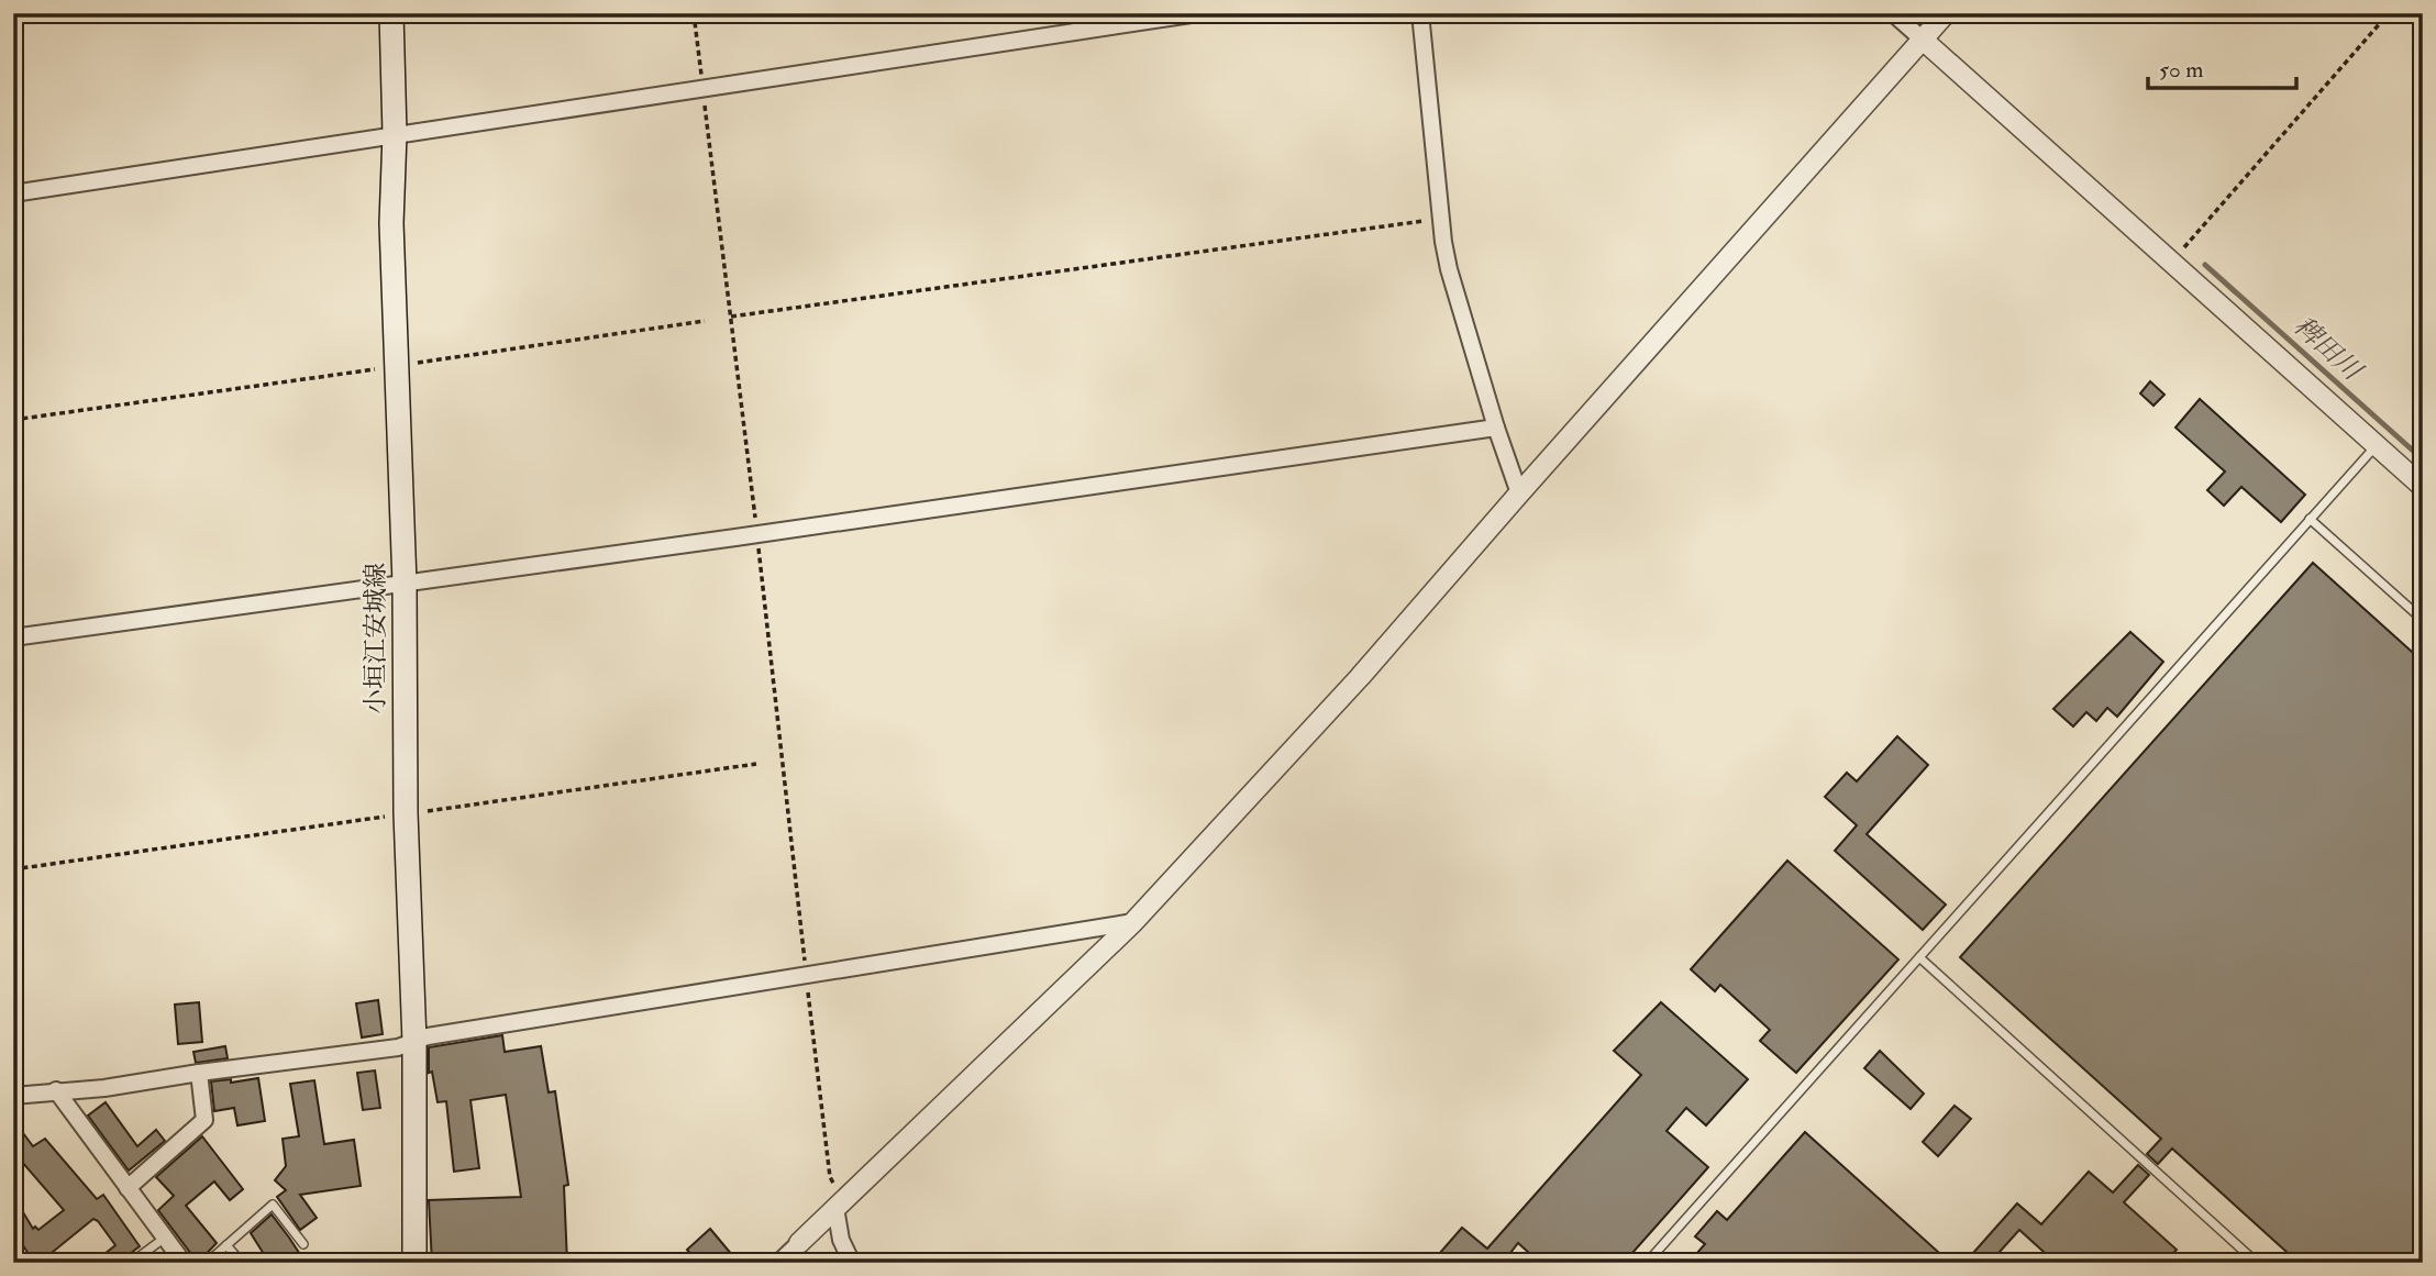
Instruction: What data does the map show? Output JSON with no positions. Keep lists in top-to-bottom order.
{
  "streets": {
    "main road": ["小垣江安城線"]
  },
  "water": ["稗田川"],
  "scale_bar": "50 m"
}
